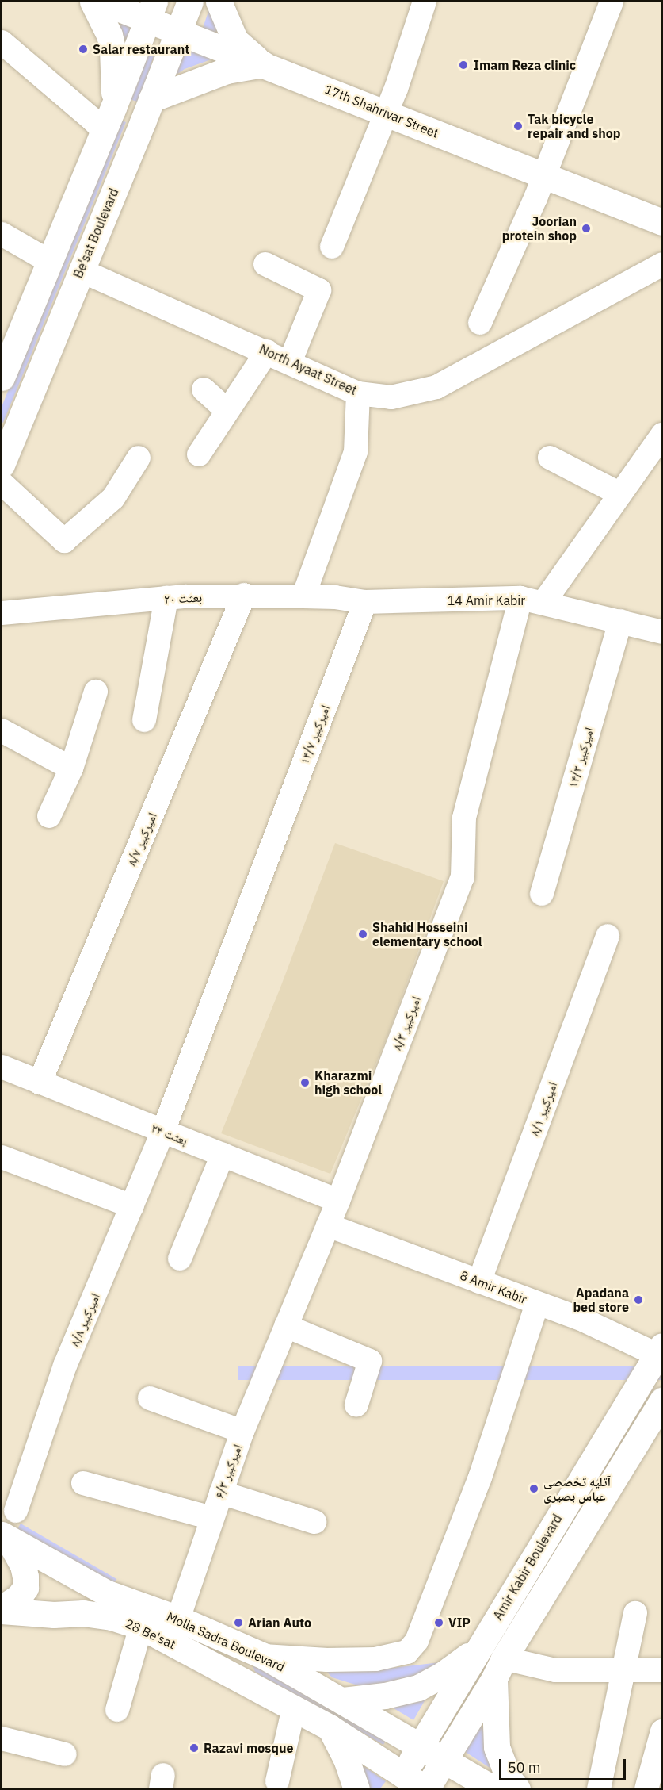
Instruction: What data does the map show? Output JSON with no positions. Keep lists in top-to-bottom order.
{
  "streets": {
    "main road": [
      "17th Shahrivar Street",
      "Be'sat Boulevard",
      "Amir Kabir Boulevard",
      "28 Be'sat",
      "Molla Sadra Boulevard"
    ],
    "street": [
      "North Ayaat Street",
      "بعثت ۲۰",
      "14 Amir Kabir",
      "امیرکبیر ۱۴/۷",
      "امیرکبیر ۱۴/۳",
      "امیرکبیر ۸/۷",
      "امیرکبیر ۸/۳",
      "امیرکبیر ۸/۱",
      "بعثت ۲۴",
      "8 Amir Kabir",
      "امیرکبیر ۸/۸",
      "امیرکبیر ۶/۳"
    ]
  },
  "crossings": [
    ["17th Shahrivar Street", "Be'sat Boulevard"],
    ["Be'sat Boulevard", "North Ayaat Street"],
    ["بعثت ۲۰", "14 Amir Kabir"],
    ["بعثت ۲۰", "امیرکبیر ۱۴/۷"],
    ["بعثت ۲۰", "امیرکبیر ۸/۷"],
    ["14 Amir Kabir", "امیرکبیر ۱۴/۷"],
    ["14 Amir Kabir", "امیرکبیر ۱۴/۳"],
    ["14 Amir Kabir", "امیرکبیر ۸/۳"],
    ["امیرکبیر ۱۴/۷", "بعثت ۲۴"],
    ["امیرکبیر ۱۴/۷", "امیرکبیر ۸/۸"],
    ["امیرکبیر ۸/۷", "بعثت ۲۴"],
    ["امیرکبیر ۸/۳", "بعثت ۲۴"],
    ["امیرکبیر ۸/۳", "8 Amir Kabir"],
    ["امیرکبیر ۸/۳", "امیرکبیر ۶/۳"],
    ["امیرکبیر ۸/۱", "8 Amir Kabir"],
    ["بعثت ۲۴", "امیرکبیر ۸/۸"],
    ["8 Amir Kabir", "امیرکبیر ۶/۳"],
    ["8 Amir Kabir", "Amir Kabir Boulevard"],
    ["امیرکبیر ۶/۳", "Molla Sadra Boulevard"],
    ["Amir Kabir Boulevard", "Molla Sadra Boulevard"],
    ["28 Be'sat", "Molla Sadra Boulevard"]
  ],
  "places": [
    "Salar restaurant",
    "Imam Reza clinic",
    "Tak bicycle repair and shop",
    "Joorian protein shop",
    "Shahid Hosseini elementary school",
    "Kharazmi high school",
    "Apadana bed store",
    "آتلیه تخصصی عباس بصیری",
    "Arian Auto",
    "VIP",
    "Razavi mosque"
  ],
  "scale_bar": "50 m"
}
